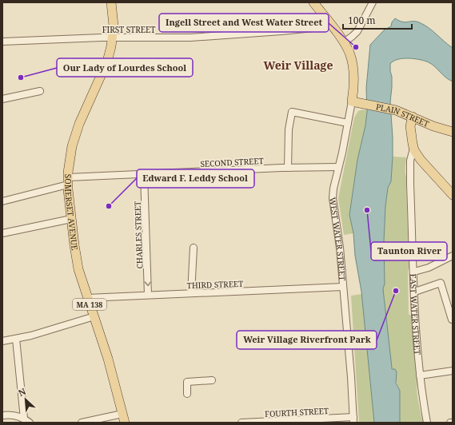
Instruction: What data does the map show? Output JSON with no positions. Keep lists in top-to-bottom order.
{
  "streets": {
    "main road": [
      "PLAIN STREET",
      "SOMERSET AVENUE",
      "WEST WATER STREET",
      "MA 138",
      "EAST WATER STREET"
    ],
    "street": [
      "FIRST STREET",
      "SECOND STREET",
      "CHARLES STREET",
      "THIRD STREET",
      "FOURTH STREET"
    ]
  },
  "crossings": [
    ["FIRST STREET", "SOMERSET AVENUE"],
    ["FIRST STREET", "WEST WATER STREET"],
    ["PLAIN STREET", "WEST WATER STREET"],
    ["PLAIN STREET", "EAST WATER STREET"],
    ["SECOND STREET", "SOMERSET AVENUE"],
    ["SECOND STREET", "CHARLES STREET"],
    ["SECOND STREET", "WEST WATER STREET"],
    ["SOMERSET AVENUE", "THIRD STREET"],
    ["CHARLES STREET", "THIRD STREET"],
    ["WEST WATER STREET", "THIRD STREET"],
    ["WEST WATER STREET", "FOURTH STREET"]
  ],
  "districts": ["Weir Village"],
  "places": [
    "Ingell Street and West Water Street",
    "Our Lady of Lourdes School",
    "Edward F. Leddy School",
    "Taunton River",
    "Weir Village Riverfront Park"
  ],
  "scale_bar": "100 m",
  "north": "top left"
}
